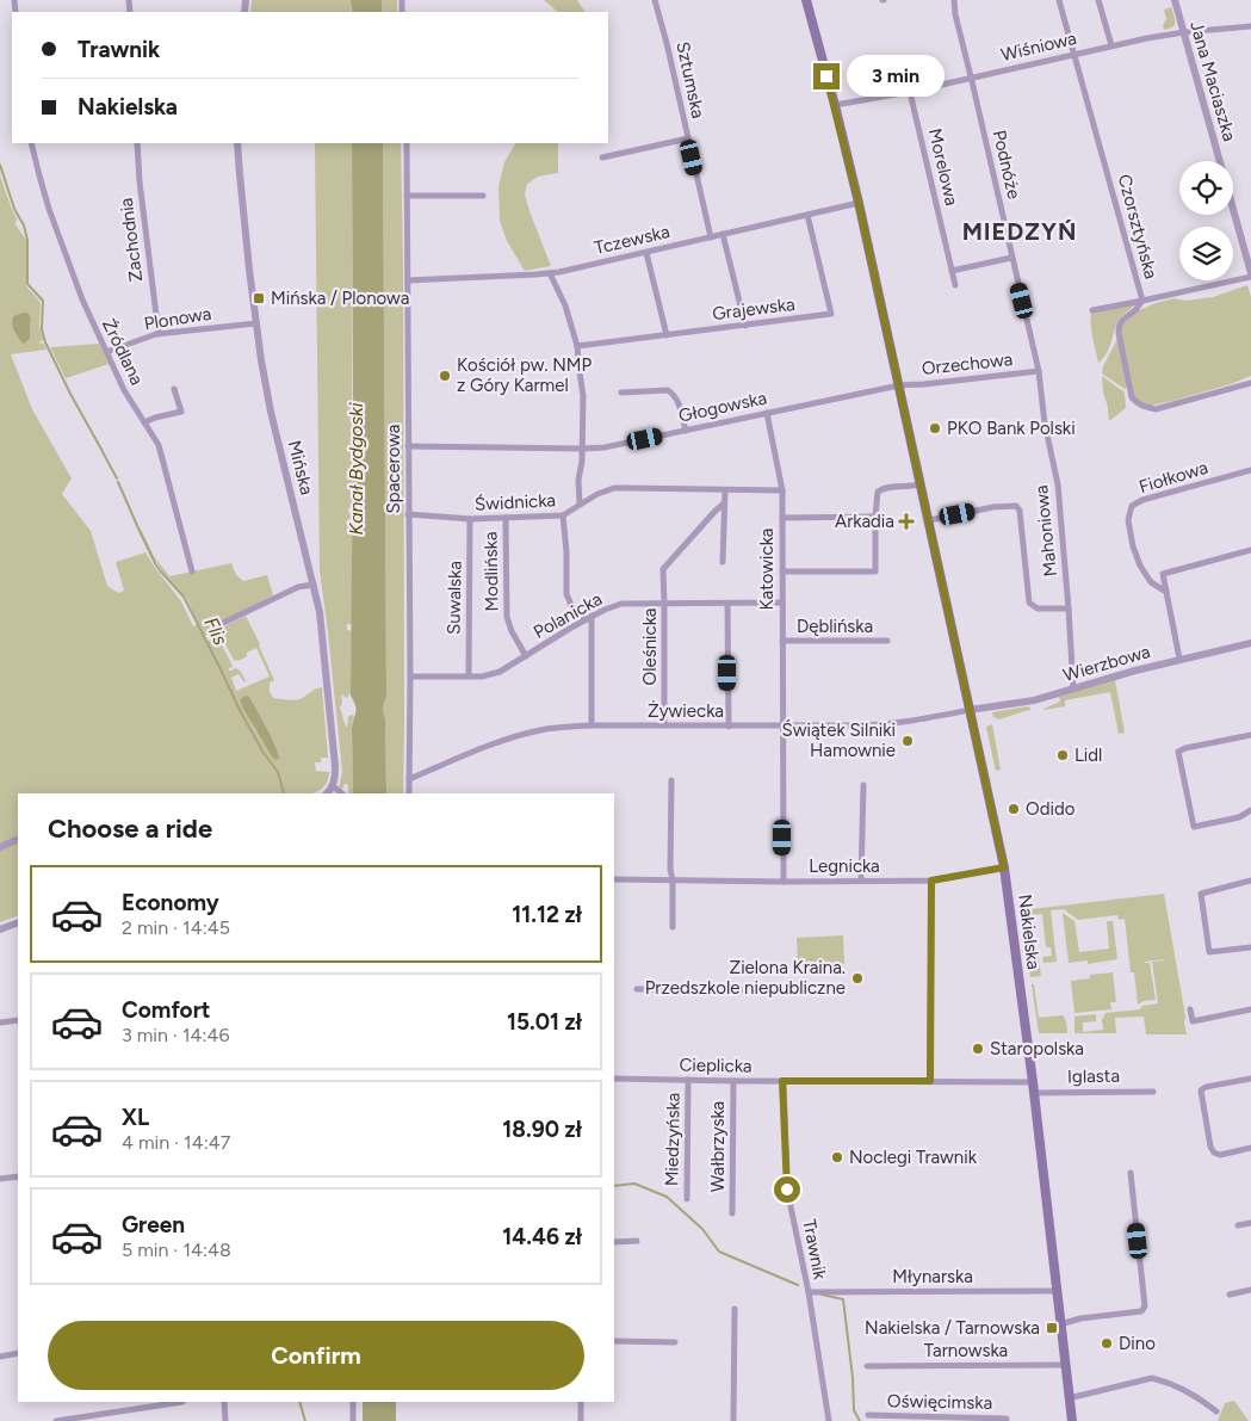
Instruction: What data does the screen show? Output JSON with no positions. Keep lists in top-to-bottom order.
{
  "streets": {
    "main road": ["Nakielska"],
    "street": [
      "Wiśniowa",
      "Sztumska",
      "Jana Maciaszka",
      "Podnóże",
      "Morelowa",
      "Czorsztyńska",
      "Zachodnia",
      "Tczewska",
      "Grajewska",
      "Plonowa",
      "Źródlana",
      "Orzechowa",
      "Głogowska",
      "Mińska",
      "Spacerowa",
      "Fiołkowa",
      "Świdnicka",
      "Mahoniowa",
      "Katowicka",
      "Modlińska",
      "Suwalska",
      "Polanicka",
      "Dęblińska",
      "Oleśnicka",
      "Wierzbowa",
      "Żywiecka",
      "Legnicka",
      "Cieplicka",
      "Iglasta",
      "Miedzyńska",
      "Wałbrzyska",
      "Trawnik",
      "Młynarska",
      "Tarnowska",
      "Oświęcimska"
    ]
  },
  "crossings": [
    ["Wiśniowa", "Jana Maciaszka"],
    ["Wiśniowa", "Podnóże"],
    ["Wiśniowa", "Morelowa"],
    ["Wiśniowa", "Czorsztyńska"],
    ["Wiśniowa", "Nakielska"],
    ["Sztumska", "Tczewska"],
    ["Jana Maciaszka", "Czorsztyńska"],
    ["Podnóże", "Orzechowa"],
    ["Podnóże", "Mahoniowa"],
    ["Zachodnia", "Plonowa"],
    ["Tczewska", "Grajewska"],
    ["Tczewska", "Spacerowa"],
    ["Tczewska", "Nakielska"],
    ["Plonowa", "Źródlana"],
    ["Plonowa", "Mińska"],
    ["Orzechowa", "Głogowska"],
    ["Orzechowa", "Mahoniowa"],
    ["Orzechowa", "Nakielska"],
    ["Głogowska", "Spacerowa"],
    ["Głogowska", "Katowicka"],
    ["Głogowska", "Nakielska"],
    ["Spacerowa", "Świdnicka"],
    ["Spacerowa", "Polanicka"],
    ["Spacerowa", "Żywiecka"],
    ["Świdnicka", "Katowicka"],
    ["Świdnicka", "Modlińska"],
    ["Świdnicka", "Suwalska"],
    ["Mahoniowa", "Wierzbowa"],
    ["Katowicka", "Polanicka"],
    ["Katowicka", "Dęblińska"],
    ["Katowicka", "Żywiecka"],
    ["Katowicka", "Legnicka"],
    ["Modlińska", "Polanicka"],
    ["Suwalska", "Polanicka"],
    ["Polanicka", "Oleśnicka"],
    ["Oleśnicka", "Żywiecka"],
    ["Wierzbowa", "Żywiecka"],
    ["Wierzbowa", "Nakielska"],
    ["Żywiecka", "Nakielska"],
    ["Legnicka", "Nakielska"],
    ["Nakielska", "Cieplicka"],
    ["Nakielska", "Iglasta"],
    ["Nakielska", "Młynarska"],
    ["Nakielska", "Tarnowska"],
    ["Cieplicka", "Miedzyńska"],
    ["Cieplicka", "Wałbrzyska"],
    ["Cieplicka", "Trawnik"],
    ["Trawnik", "Młynarska"]
  ],
  "districts": ["MIEDZYŃ"],
  "water": ["Kanał Bydgoski", "Flis"],
  "places": {
    "transit": ["Mińska / Plonowa", "Nakielska / Tarnowska"],
    "other": [
      "Kościół pw. NMP z Góry Karmel",
      "PKO Bank Polski",
      "Świątek Silniki Hamownie",
      "Lidl",
      "Odido",
      "Zielona Kraina. Przedszkole niepubliczne",
      "Staropolska",
      "Noclegi Trawnik",
      "Dino"
    ],
    "health": ["Arkadia"]
  },
  "page": {
    "banner": ["Trawnik", "Nakielska"],
    "bubble": "3 min",
    "heading": "Choose a ride",
    "list": [
      {
        "name": "Economy",
        "note": "2 min · 14:45",
        "value": "11.12 zł"
      },
      {
        "name": "Comfort",
        "note": "3 min · 14:46",
        "value": "15.01 zł"
      },
      {
        "name": "XL",
        "note": "4 min · 14:47",
        "value": "18.90 zł"
      },
      {
        "name": "Green",
        "note": "5 min · 14:48",
        "value": "14.46 zł"
      }
    ],
    "buttons": "Confirm"
  }
}
